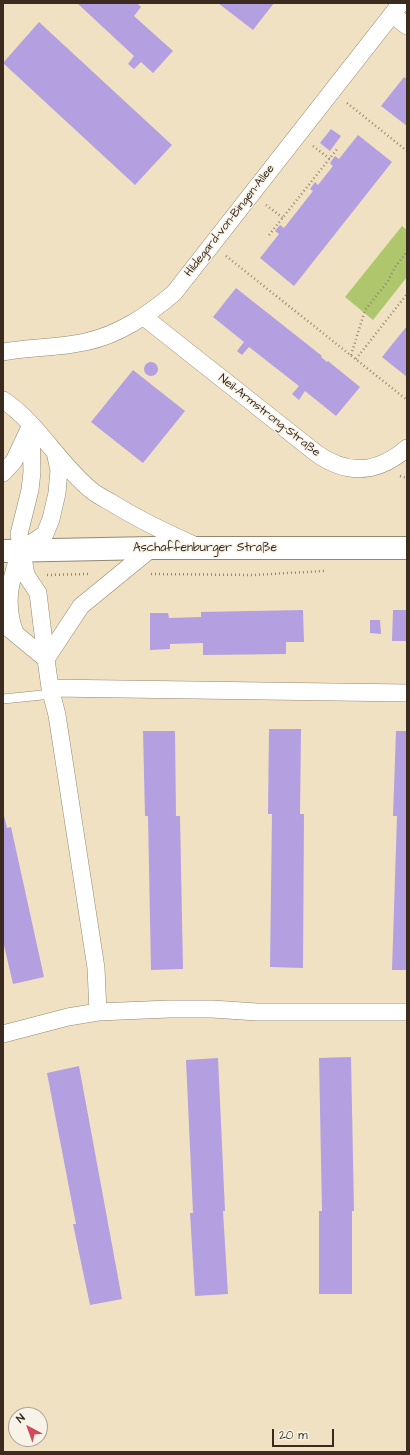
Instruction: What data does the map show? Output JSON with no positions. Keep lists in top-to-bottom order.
{
  "streets": {
    "main road": ["Aschaffenburger Straße"],
    "street": ["Hildegard-von-Bingen-Allee", "Neil-Armstrong-Straße"]
  },
  "crossings": [
    ["Hildegard-von-Bingen-Allee", "Neil-Armstrong-Straße"]
  ],
  "scale_bar": "20 m",
  "north": "top left"
}
